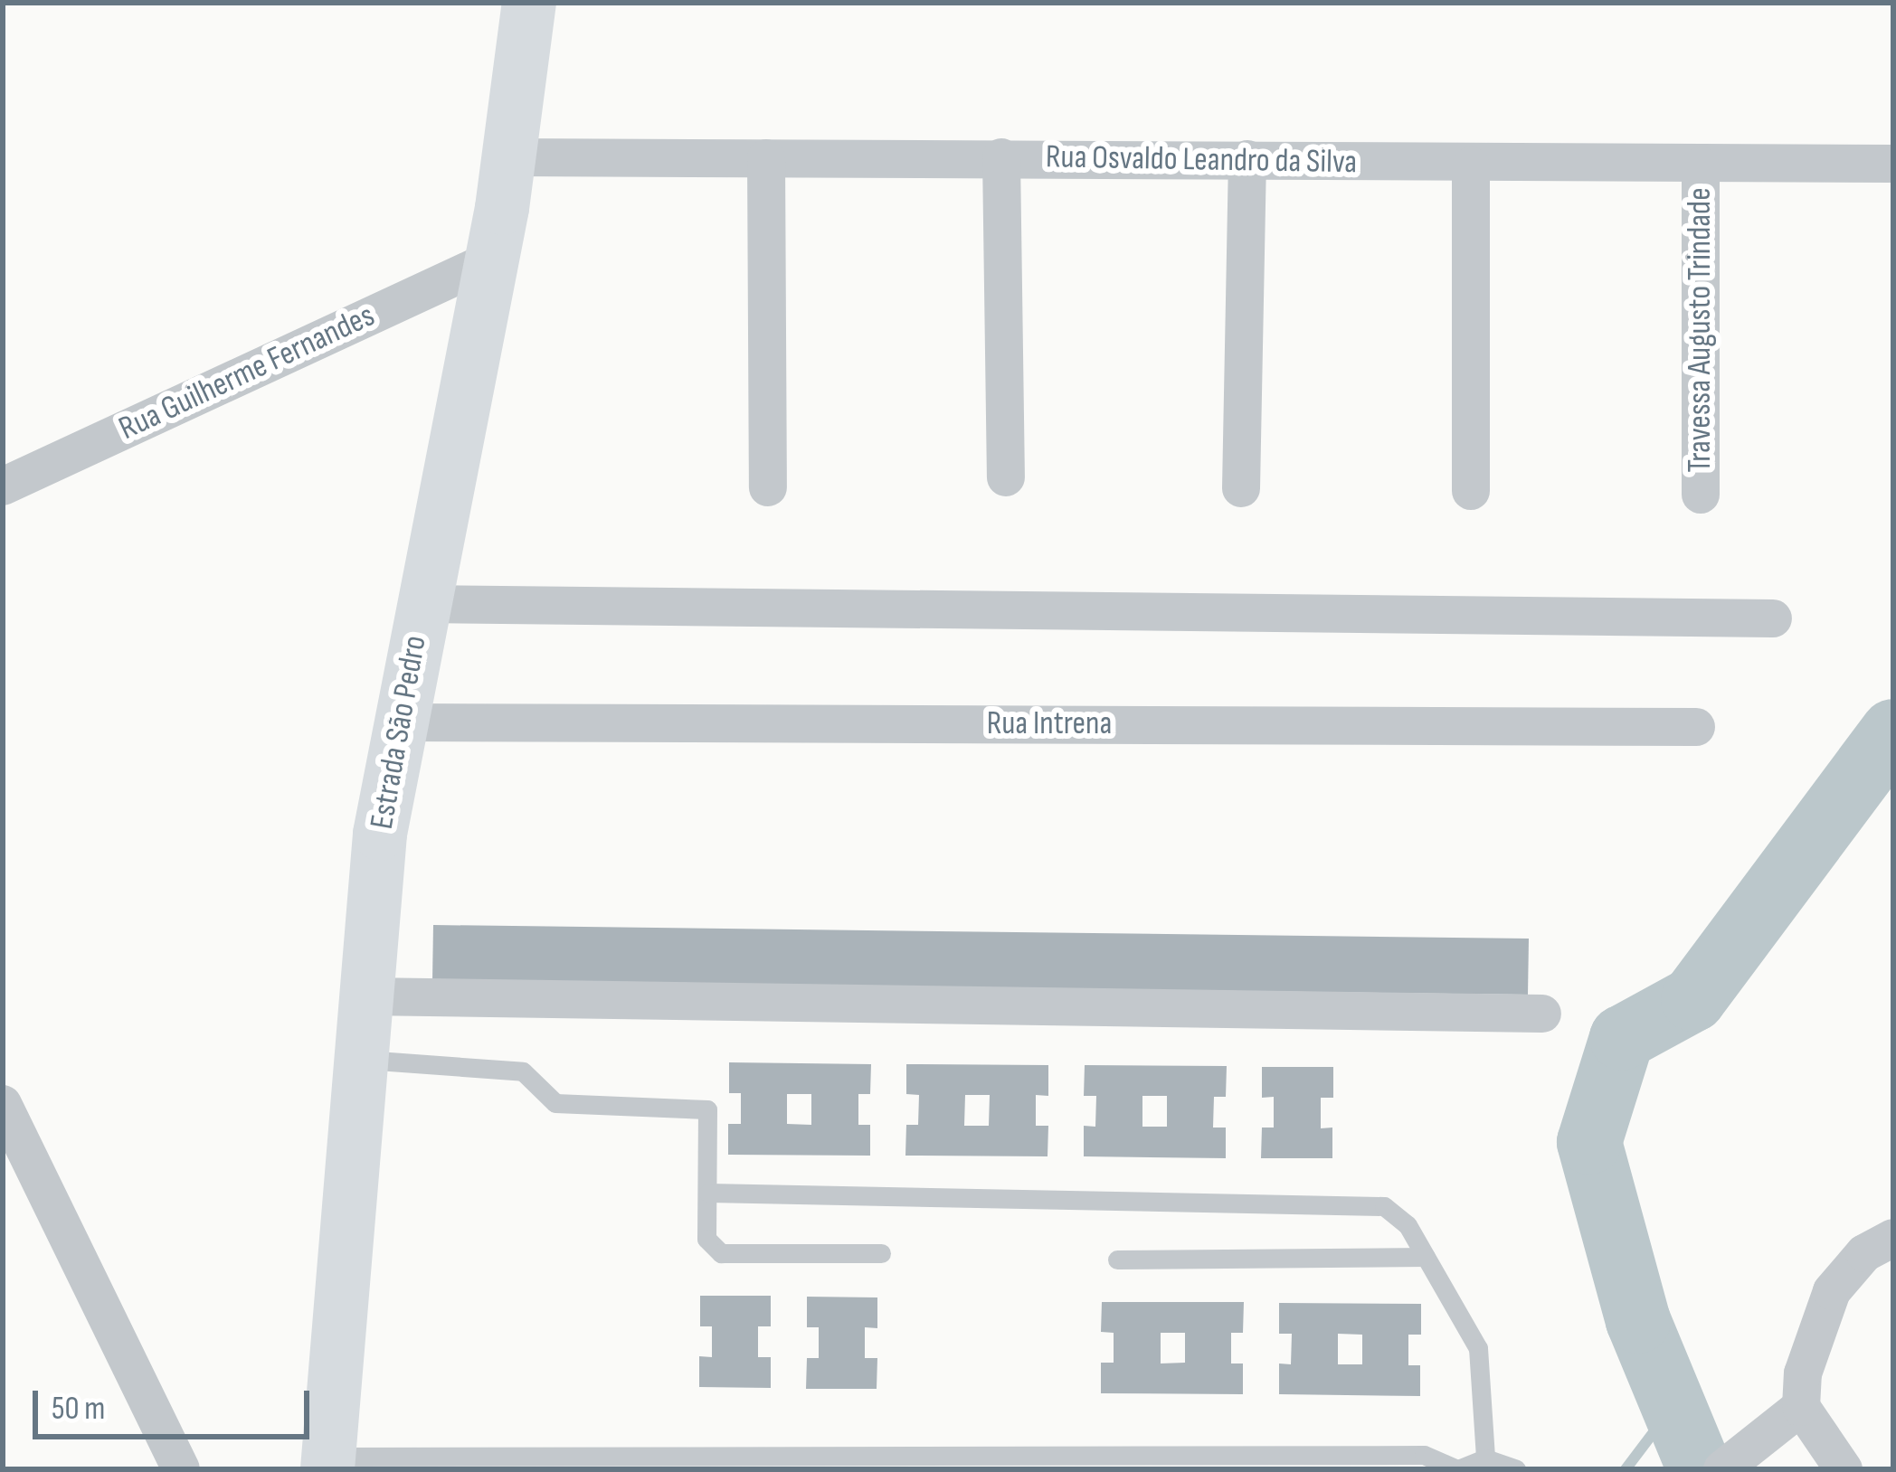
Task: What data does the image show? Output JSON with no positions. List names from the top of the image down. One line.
{"streets":{"street":["Rua Osvaldo Leandro da Silva","Travessa Augusto Trindade","Rua Guilherme Fernandes","Rua Intrena","Estrada São Pedro"]},"crossings":[["Rua Osvaldo Leandro da Silva","Travessa Augusto Trindade"],["Rua Osvaldo Leandro da Silva","Estrada São Pedro"],["Rua Guilherme Fernandes","Estrada São Pedro"],["Rua Intrena","Estrada São Pedro"]],"scale_bar":"50 m"}
